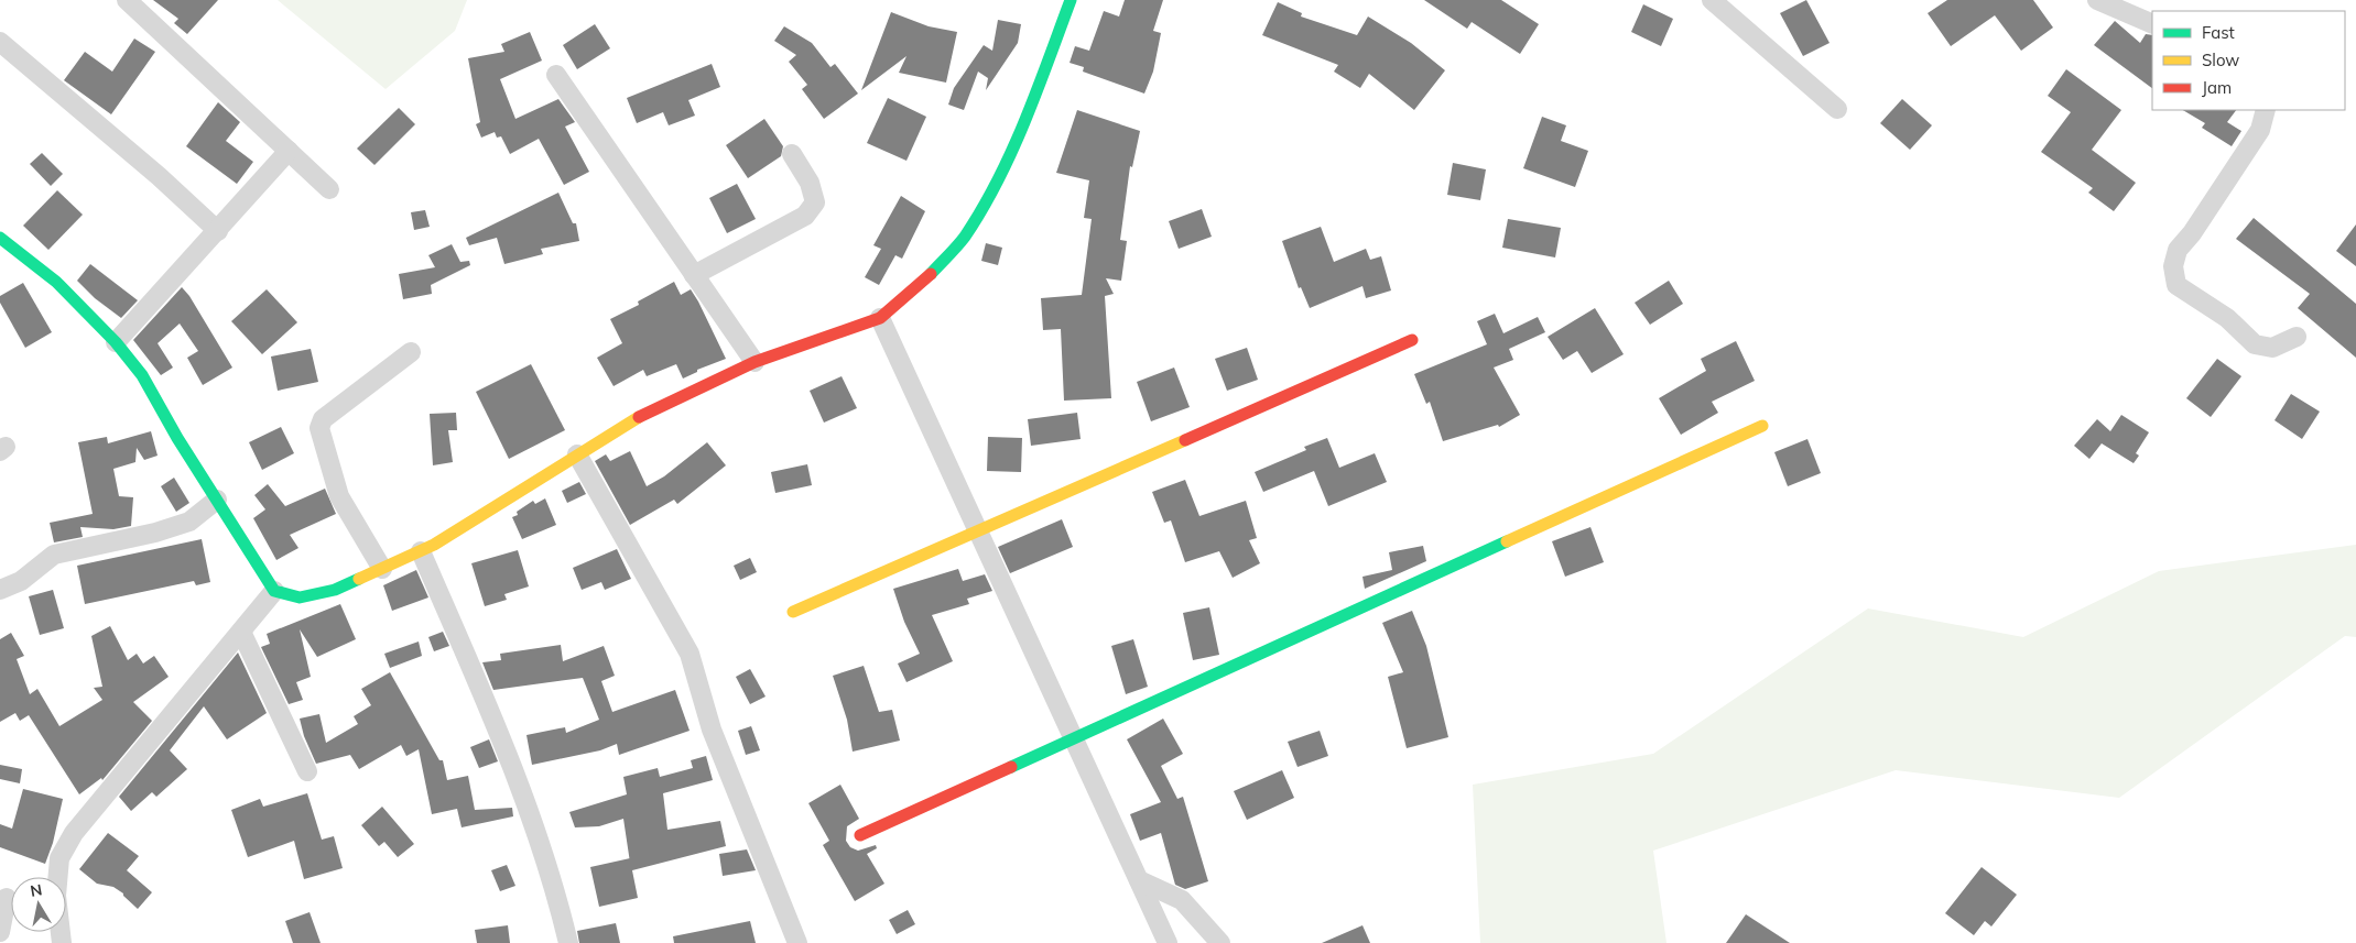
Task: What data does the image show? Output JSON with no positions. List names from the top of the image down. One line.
{"legend":["Fast","Slow","Jam"],"north":"top"}
